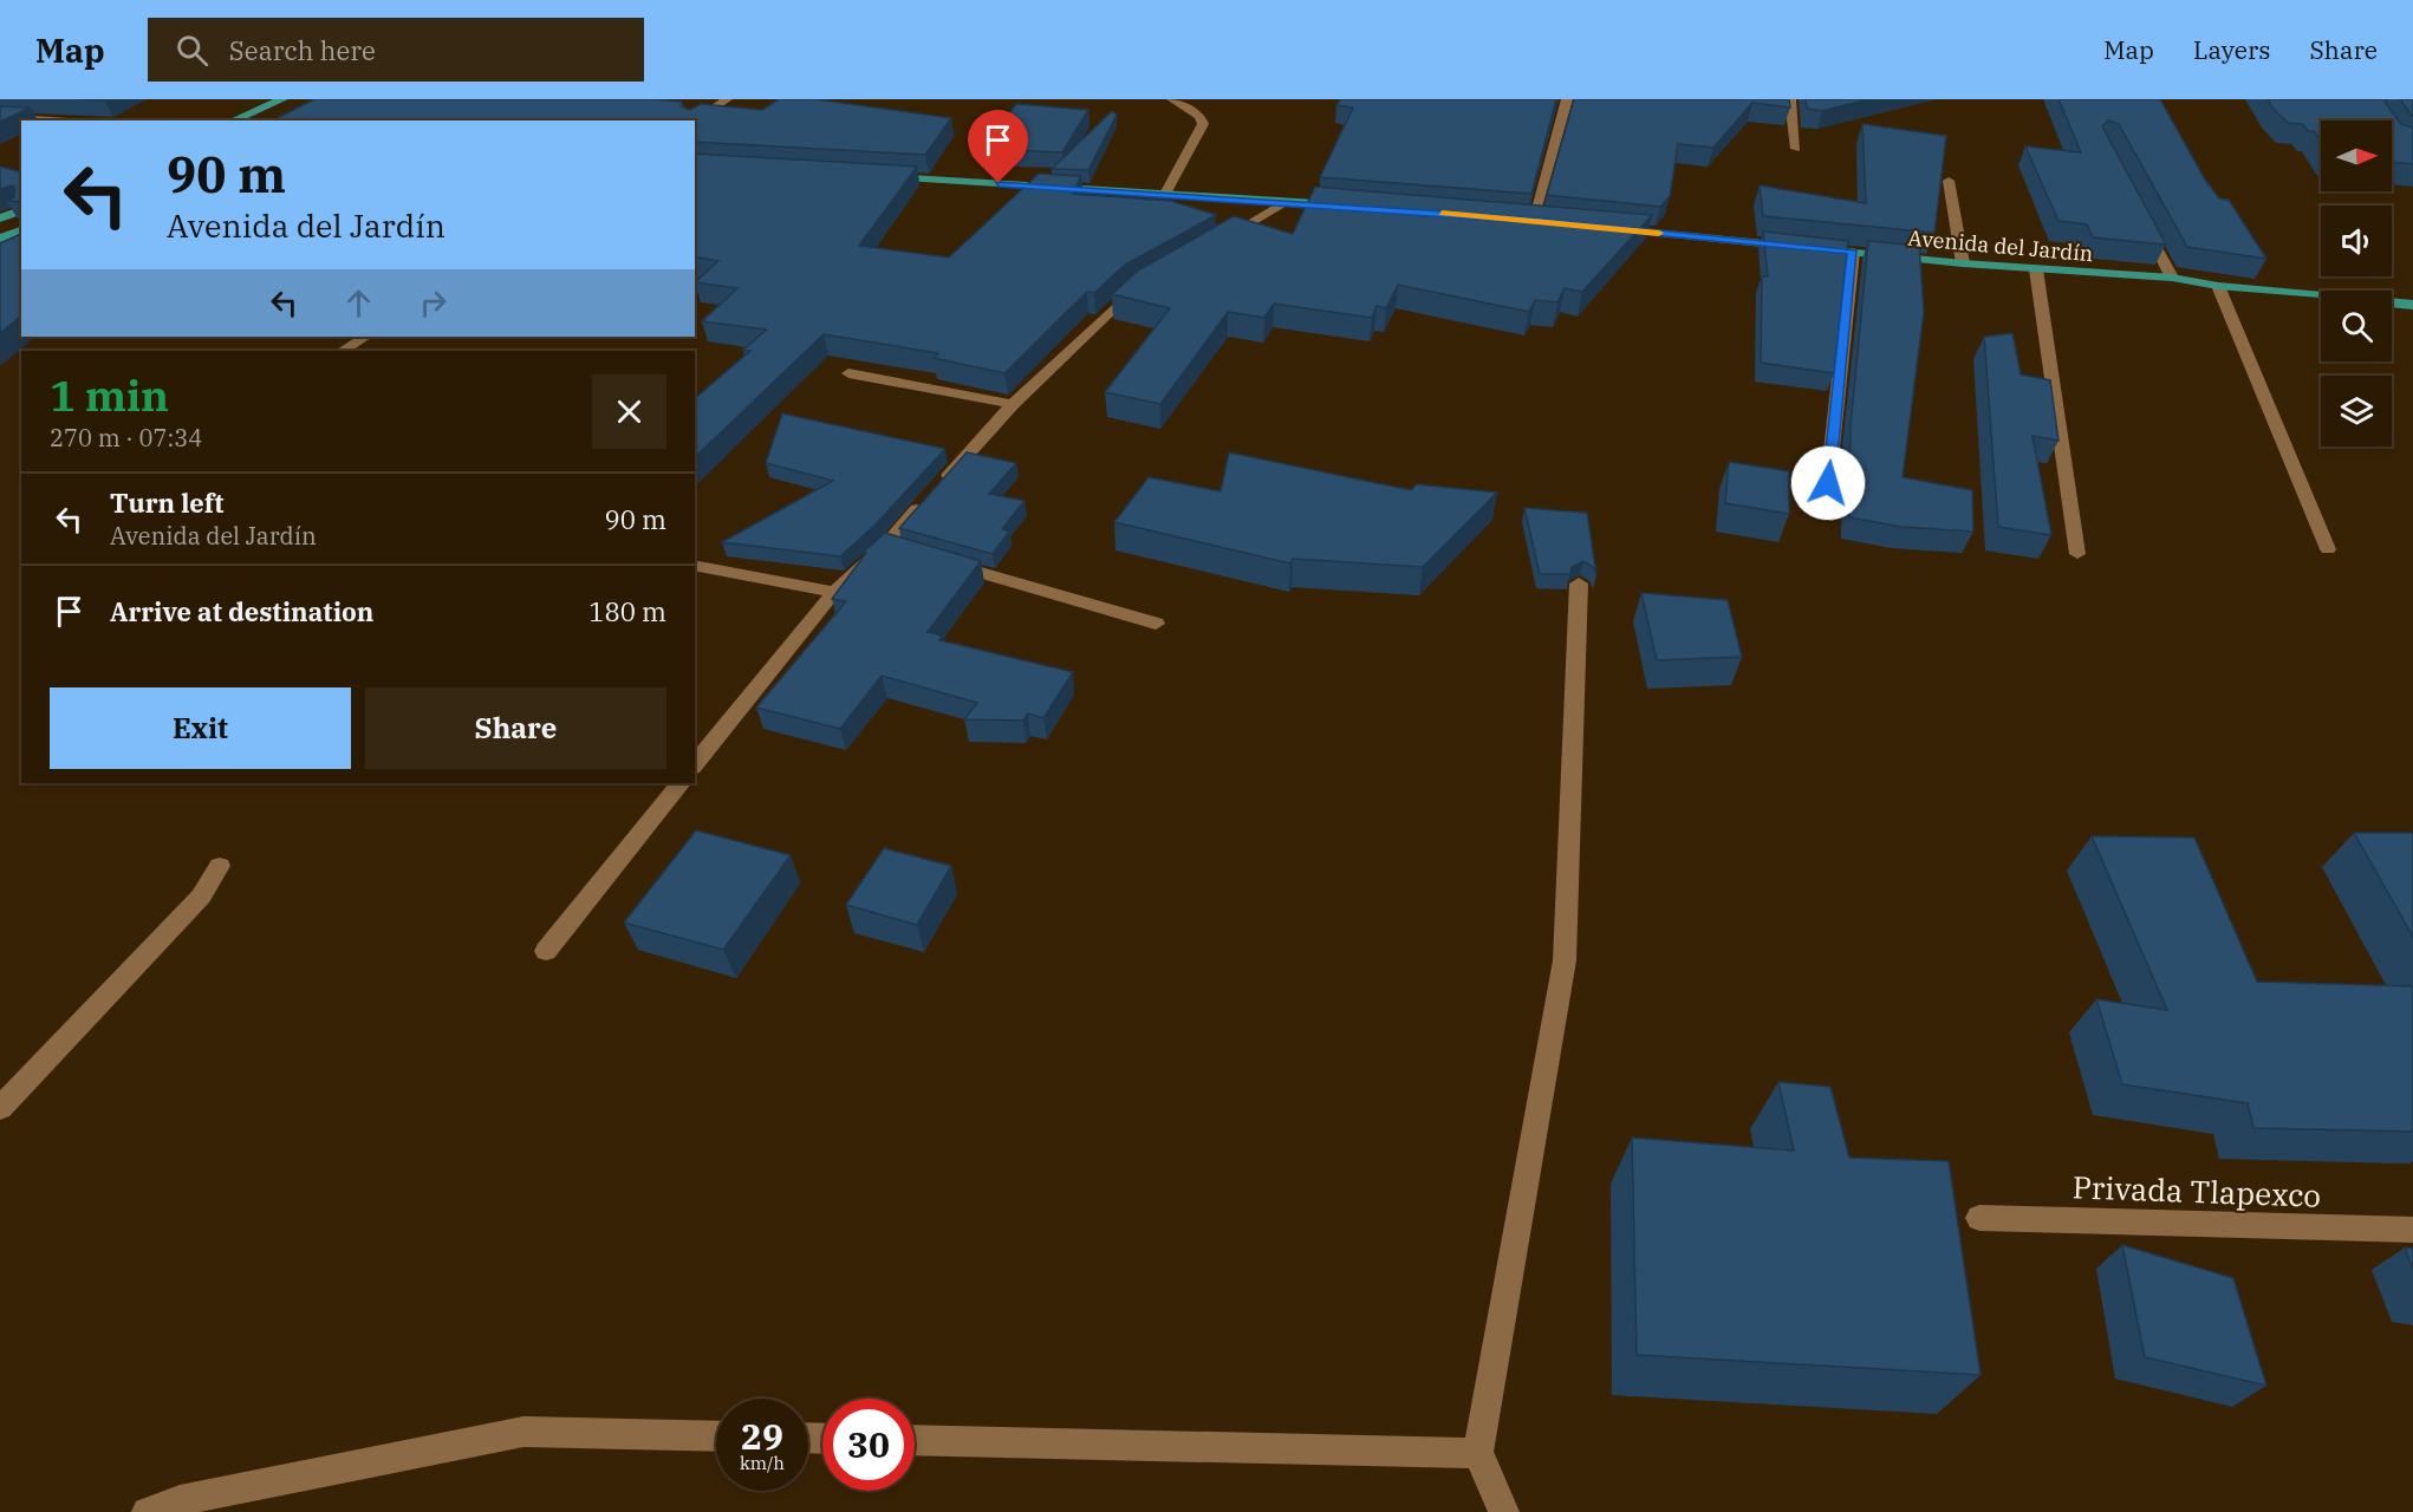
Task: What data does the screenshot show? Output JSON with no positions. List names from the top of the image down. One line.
{"streets":{"main road":["Avenida del Jardín"],"street":["Privada Tlapexco"]},"north":"right","page":{"header":"Map","search":"Search here","nav":["Map","Layers","Share"],"turn":["90 m","Avenida del Jardín"],"heading":["1 min","270 m · 07:34"],"list":[{"name":"Turn left","note":"Avenida del Jardín","value":"90 m"},{"name":"Arrive at destination","value":"180 m"}],"buttons":["Exit","Share"],"speed":"29 km/h","limit":"30"}}
